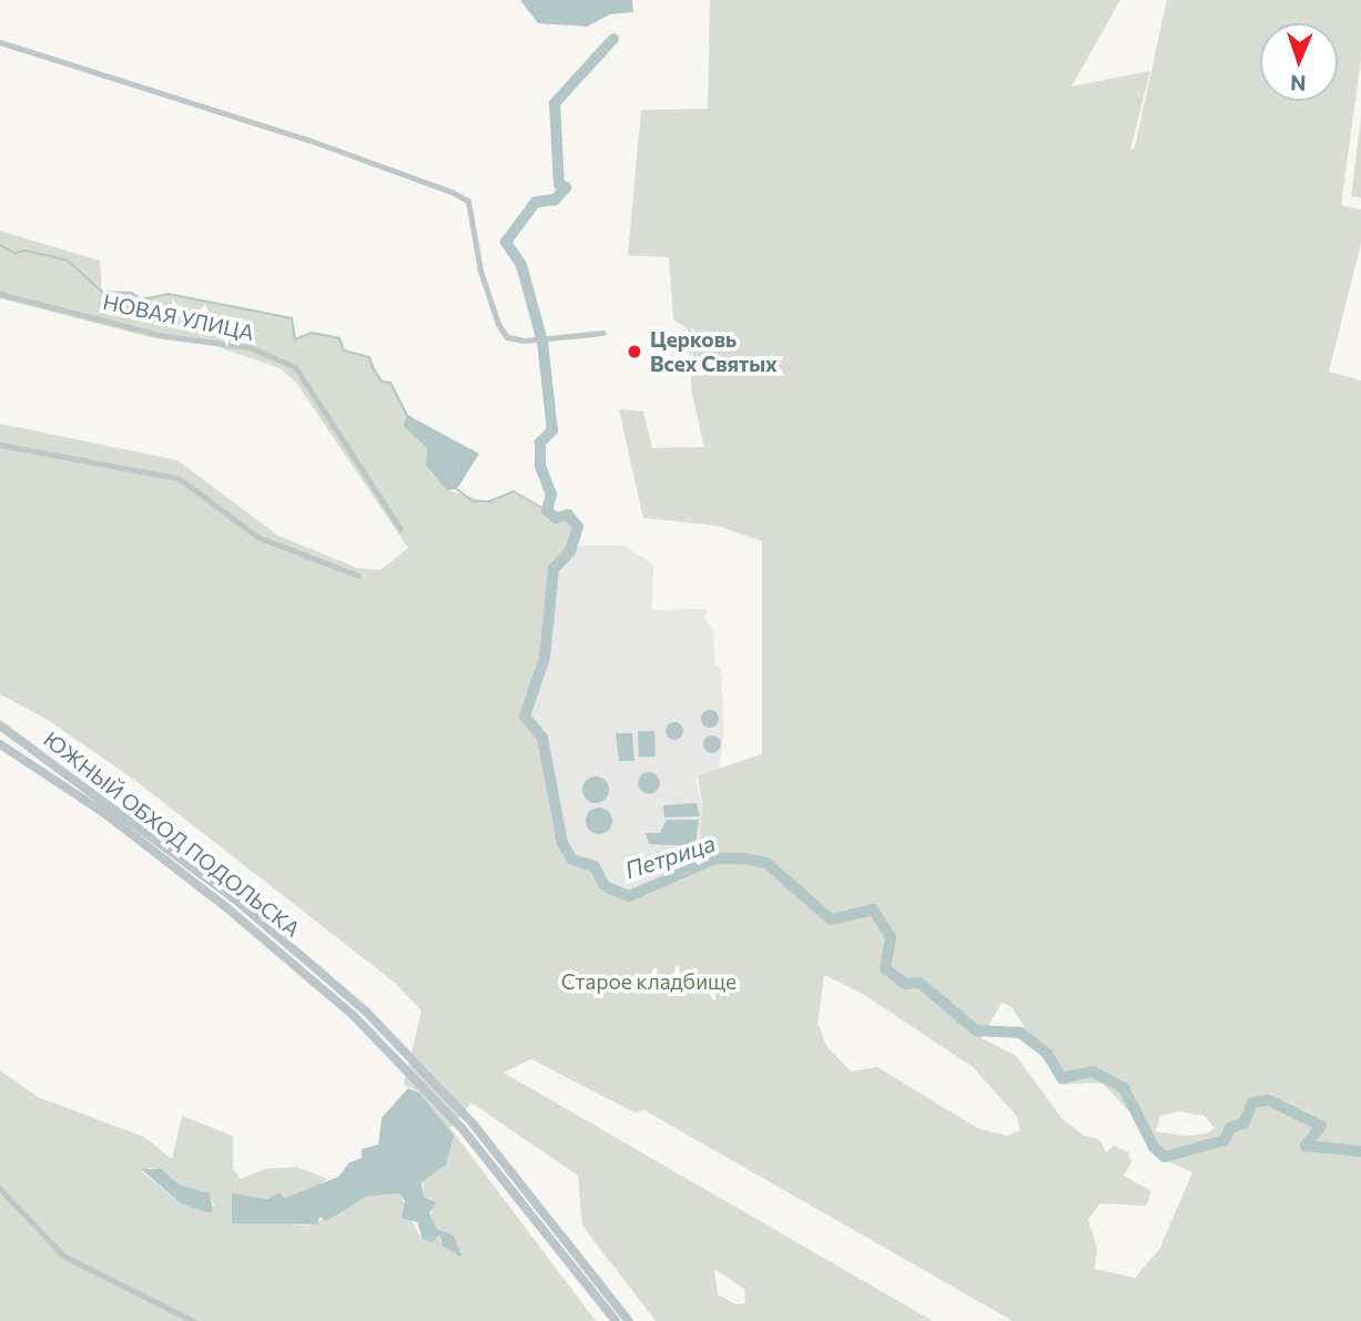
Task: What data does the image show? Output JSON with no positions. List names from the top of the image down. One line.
{"streets":{"main road":["ЮЖНЫЙ ОБХОД ПОДОЛЬСКА"],"street":["НОВАЯ УЛИЦА"]},"water":["Петрица"],"parks":["Старое кладбище"],"places":["Церковь Всех Святых"],"north":"bottom"}
